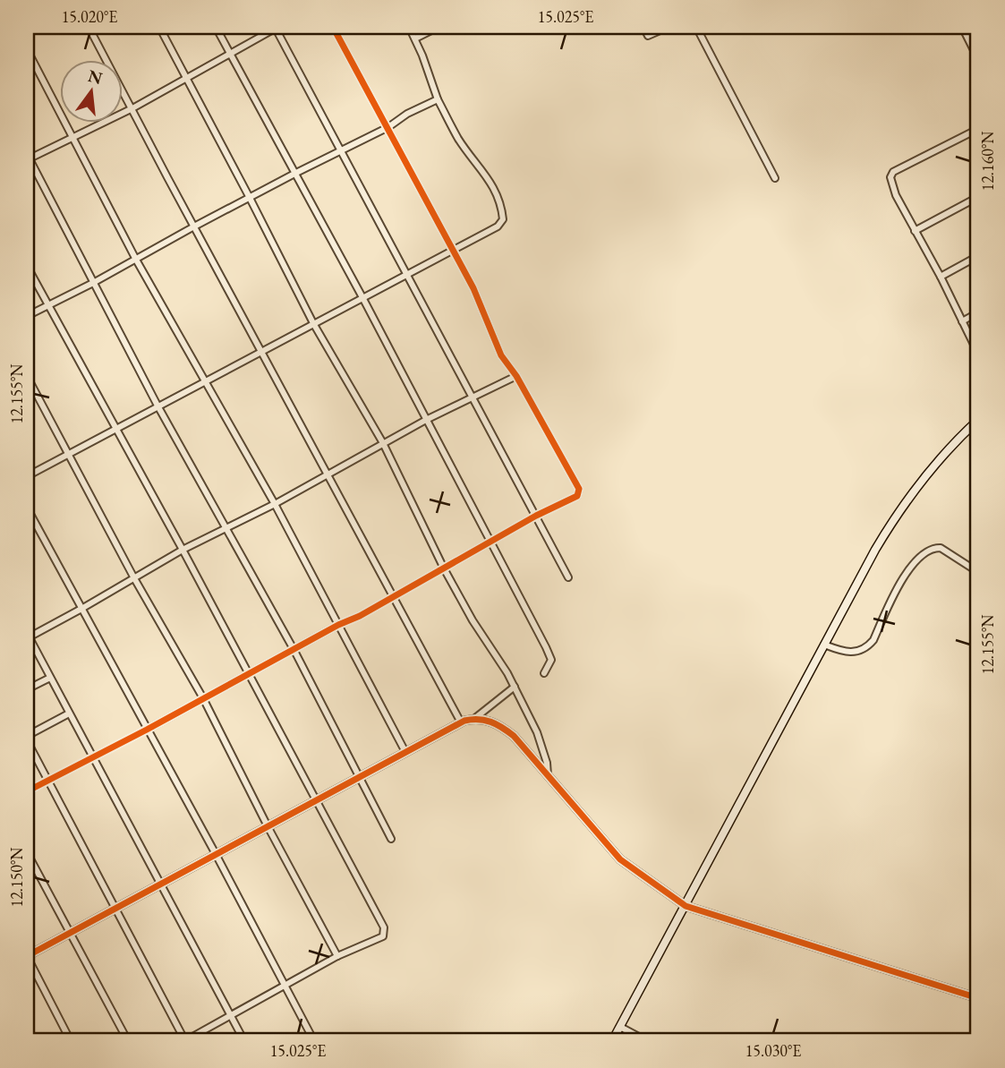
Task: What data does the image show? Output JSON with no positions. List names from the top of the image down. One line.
{"north":"top","coordinates":["15.020°E","15.025°E","12.160°N","12.155°N","12.150°N","15.030°E"]}
